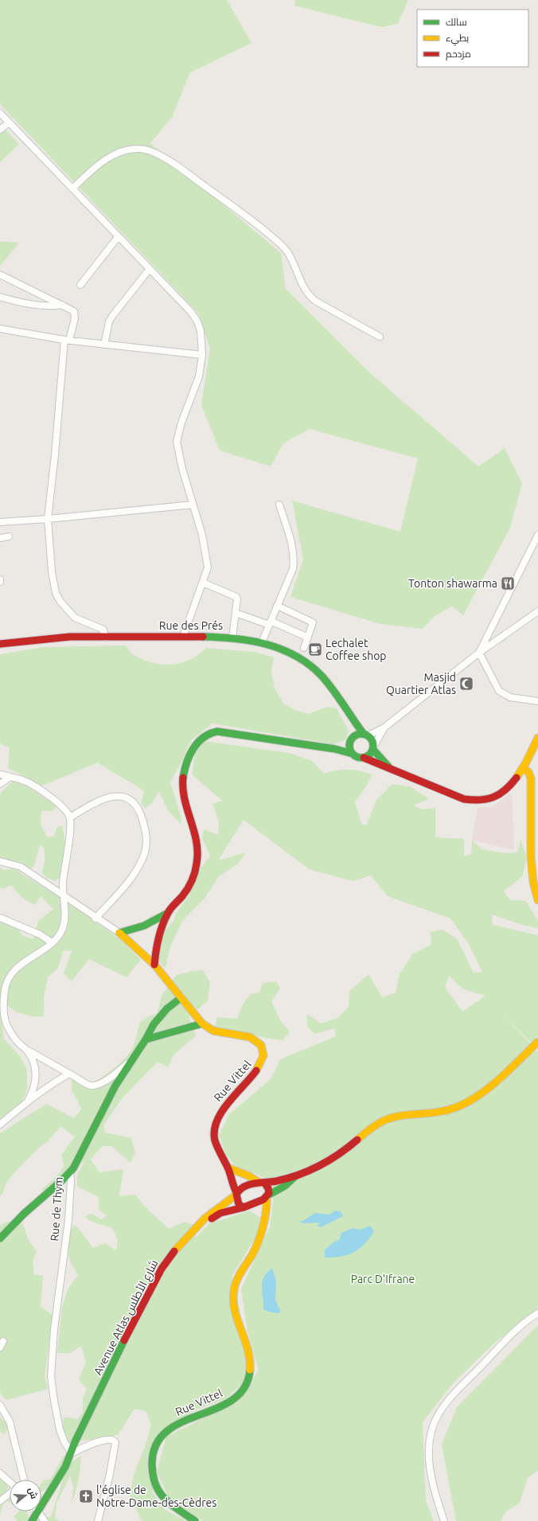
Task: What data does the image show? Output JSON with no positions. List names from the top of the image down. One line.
{"streets":{"street":["Rue des Prés","Rue Vittel","Rue de Thym","Avenue Atlas شارع الأطلس"]},"crossings":[["Rue Vittel","Rue de Thym"],["Rue Vittel","Avenue Atlas شارع الأطلس"],["Rue de Thym","Avenue Atlas شارع الأطلس"]],"parks":["Parc D'Ifrane"],"places":{"restaurant":["Tonton shawarma"],"cafe":["Lechalet Coffee shop"],"mosque":["Masjid Quartier Atlas"],"church":["l'église de Notre-Dame-des-Cèdres"]},"legend":["سالك","بطيء","مزدحم"],"north":"right"}
